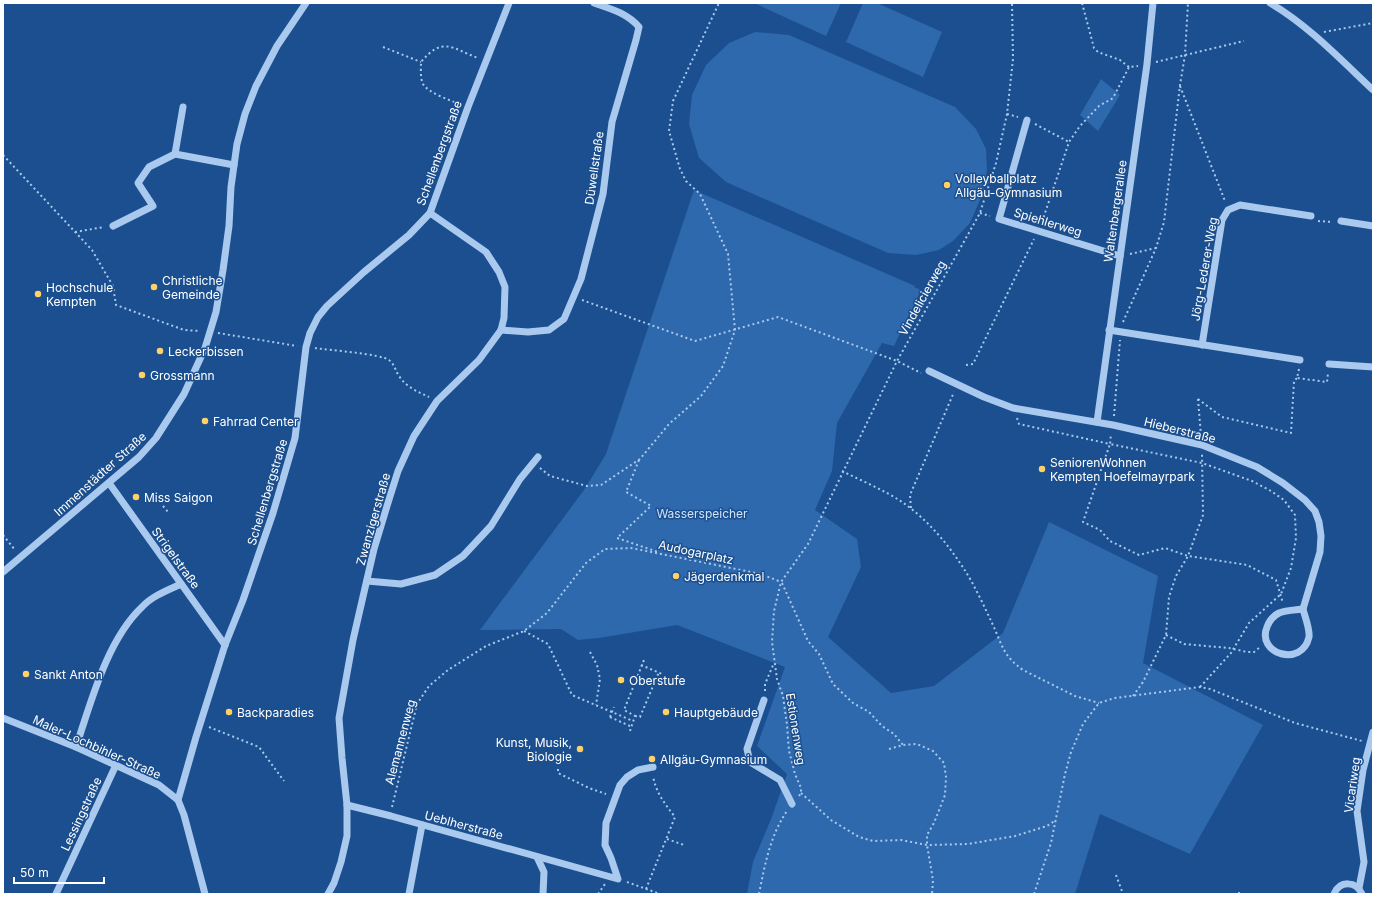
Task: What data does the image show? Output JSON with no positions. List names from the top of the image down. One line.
{"streets":{"street":["Schellenbergstraße","Düwellstraße","Waltenbergerallee","Spiehlerweg","Jörg-Lederer-Weg","Hieberstraße","Immenstädter Straße","Zwanzigerstraße","Strigelstraße","Maler-Lochbihler-Straße","Vicariweg","Lessingstraße","Ueblherstraße"],"path":["Vindelicierweg","Audogarplatz","Estionenweg","Alemannenweg"]},"crossings":[["Schellenbergstraße","Zwanzigerstraße"],["Schellenbergstraße","Strigelstraße"],["Schellenbergstraße","Maler-Lochbihler-Straße"],["Düwellstraße","Zwanzigerstraße"],["Waltenbergerallee","Spiehlerweg"],["Waltenbergerallee","Hieberstraße"],["Vindelicierweg","Audogarplatz"],["Vindelicierweg","Estionenweg"],["Immenstädter Straße","Strigelstraße"],["Zwanzigerstraße","Ueblherstraße"],["Audogarplatz","Estionenweg"],["Audogarplatz","Alemannenweg"],["Alemannenweg","Ueblherstraße"],["Maler-Lochbihler-Straße","Lessingstraße"]],"parks":["Wasserspeicher"],"places":["Volleyballplatz Allgäu-Gymnasium","Christliche Gemeinde","Hochschule Kempten","Leckerbissen","Grossmann","Fahrrad Center","SeniorenWohnen Kempten Hoefelmayrpark","Miss Saigon","Jägerdenkmal","Sankt Anton","Oberstufe","Backparadies","Hauptgebäude","Kunst, Musik, Biologie","Allgäu-Gymnasium"],"scale_bar":"50 m"}
